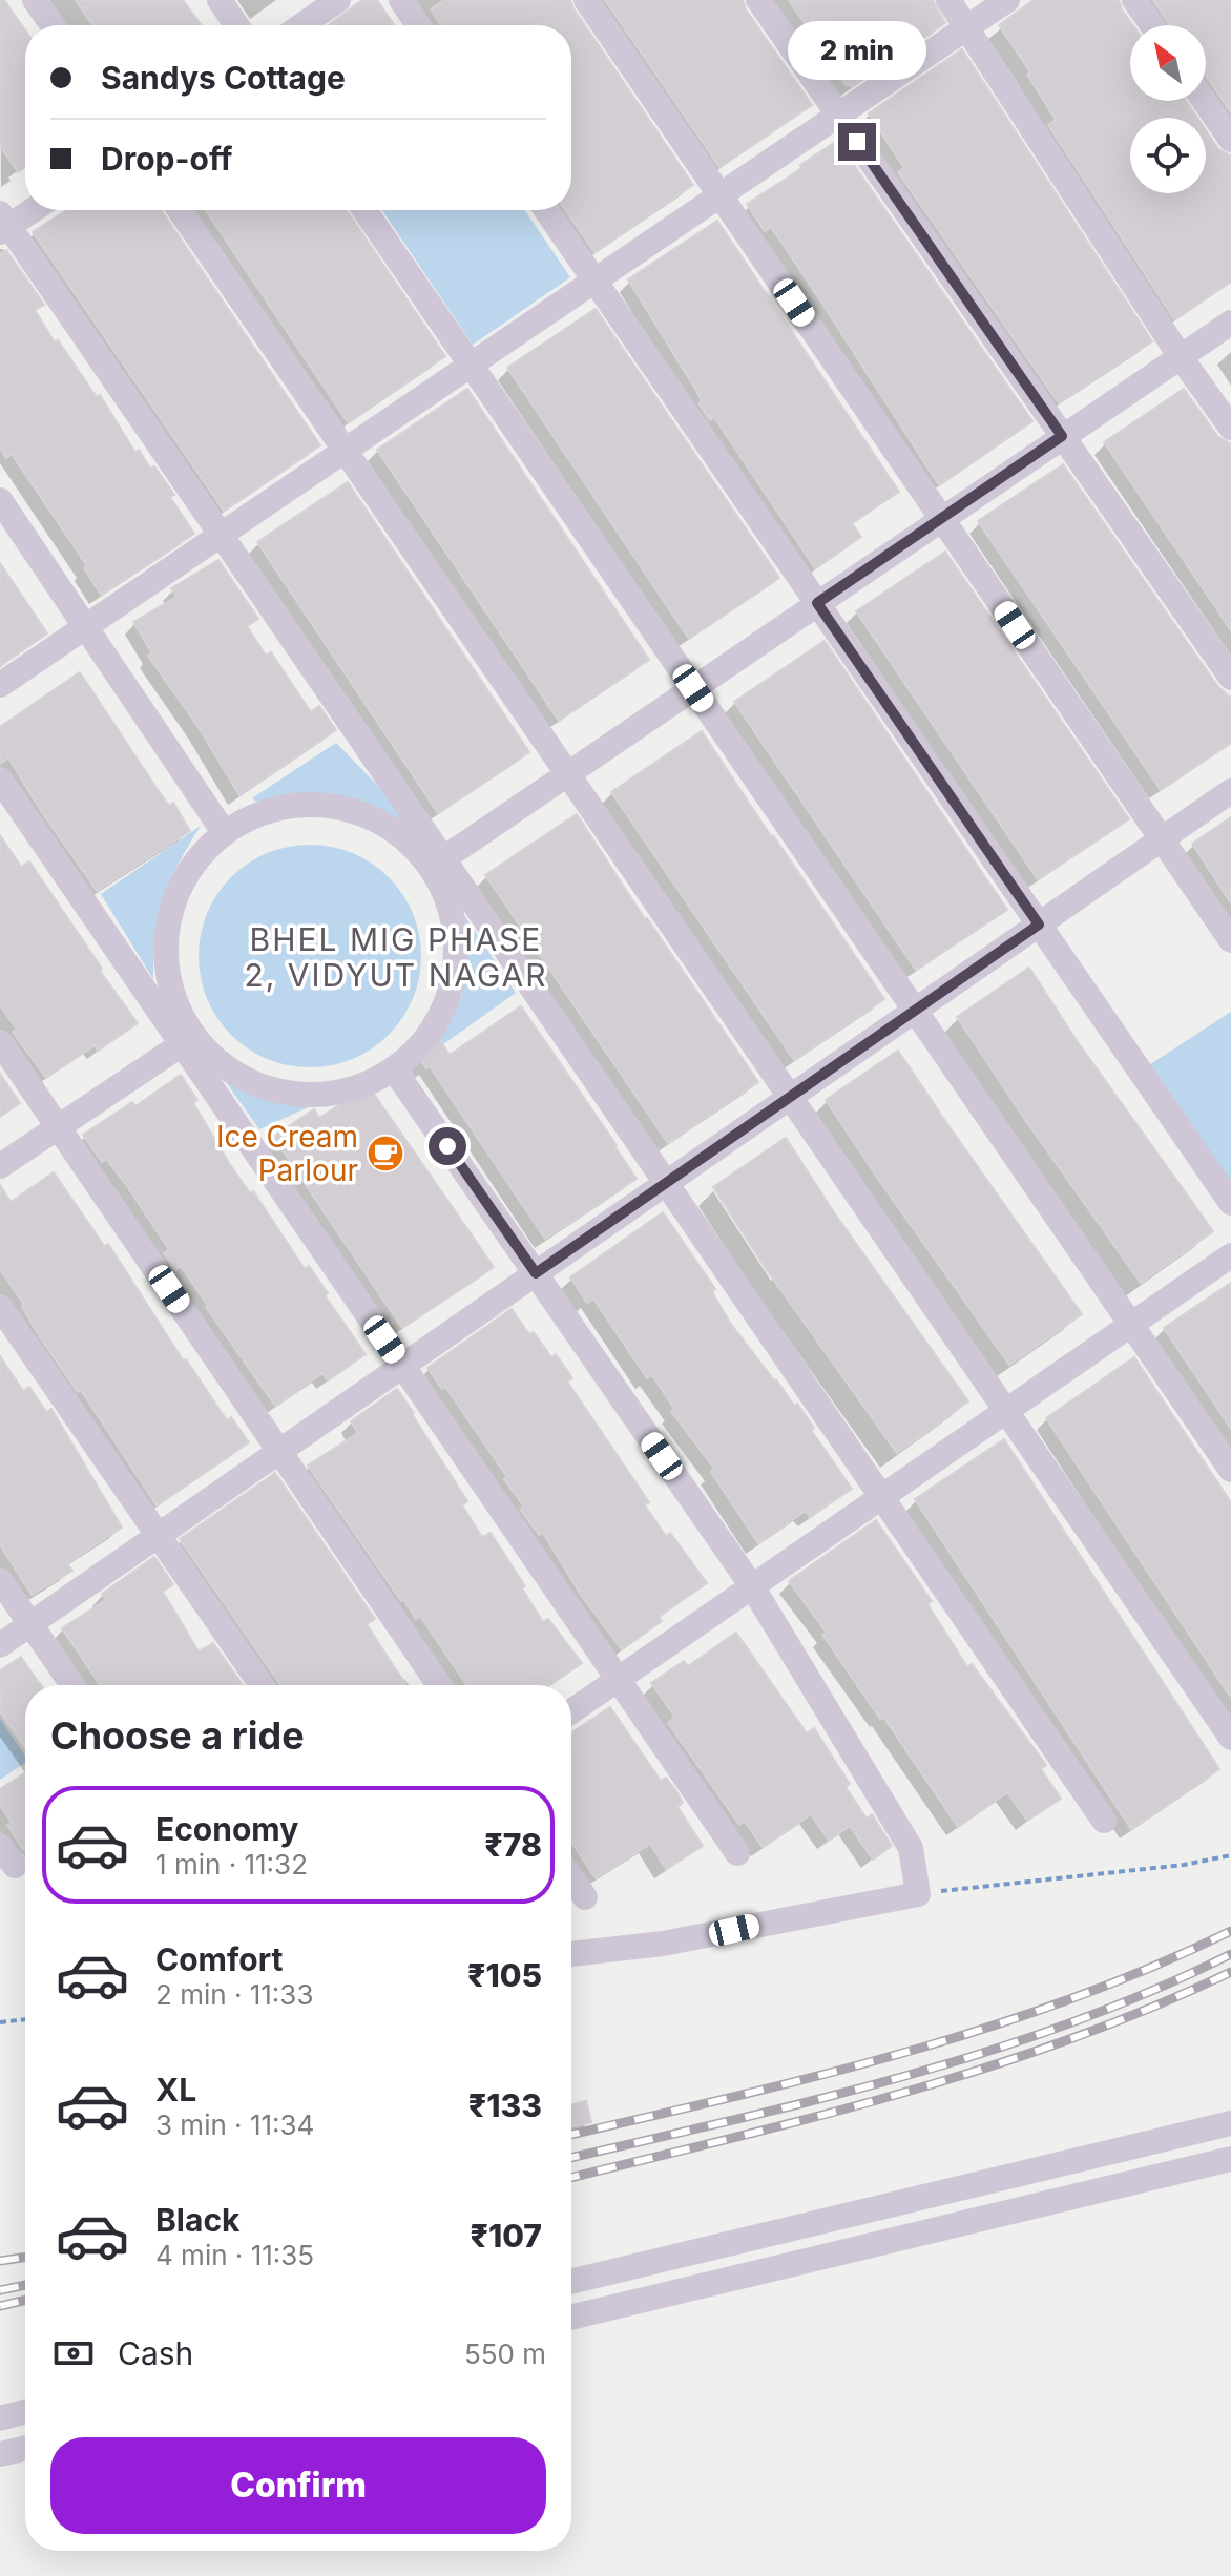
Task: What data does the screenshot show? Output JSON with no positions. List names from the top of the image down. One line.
{"districts":["BHEL MIG PHASE 2, VIDYUT NAGAR"],"places":{"cafe":["Ice Cream Parlour"]},"north":"top left","page":{"bubble":"2 min","banner":["Sandys Cottage","Drop-off"],"heading":"Choose a ride","list":[{"name":"Economy","note":"1 min · 11:32","value":"₹78"},{"name":"Comfort","note":"2 min · 11:33","value":"₹105"},{"name":"XL","note":"3 min · 11:34","value":"₹133"},{"name":"Black","note":"4 min · 11:35","value":"₹107"}],"pay":["Cash","550 m"],"buttons":"Confirm"}}
